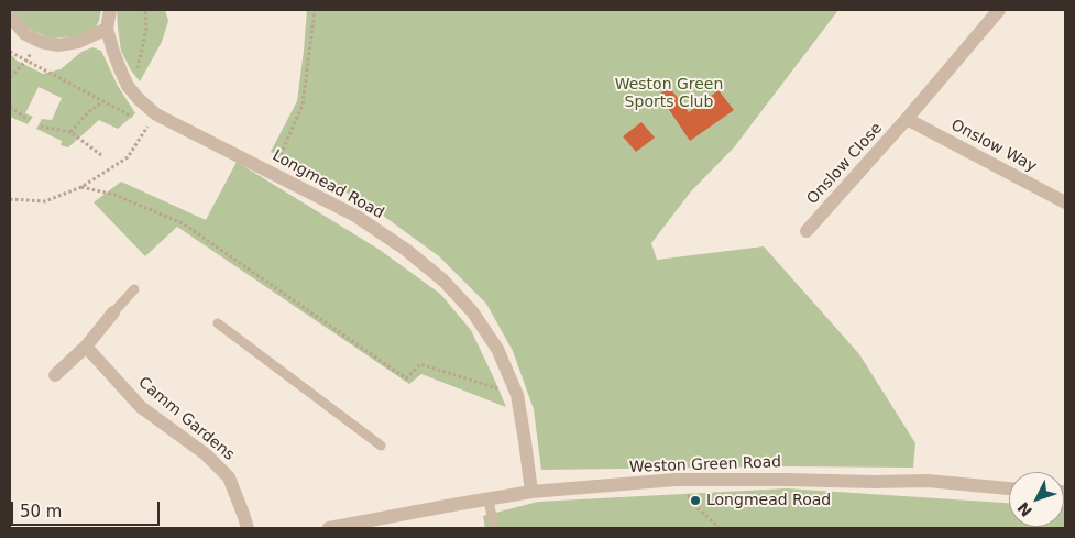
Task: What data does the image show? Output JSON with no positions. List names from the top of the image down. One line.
{"streets":{"street":["Onslow Way","Onslow Close","Longmead Road","Camm Gardens","Weston Green Road"]},"crossings":[["Onslow Way","Onslow Close"],["Longmead Road","Weston Green Road"]],"parks":["Weston Green Sports Club"],"places":["Longmead Road"],"scale_bar":"50 m","north":"bottom left"}
